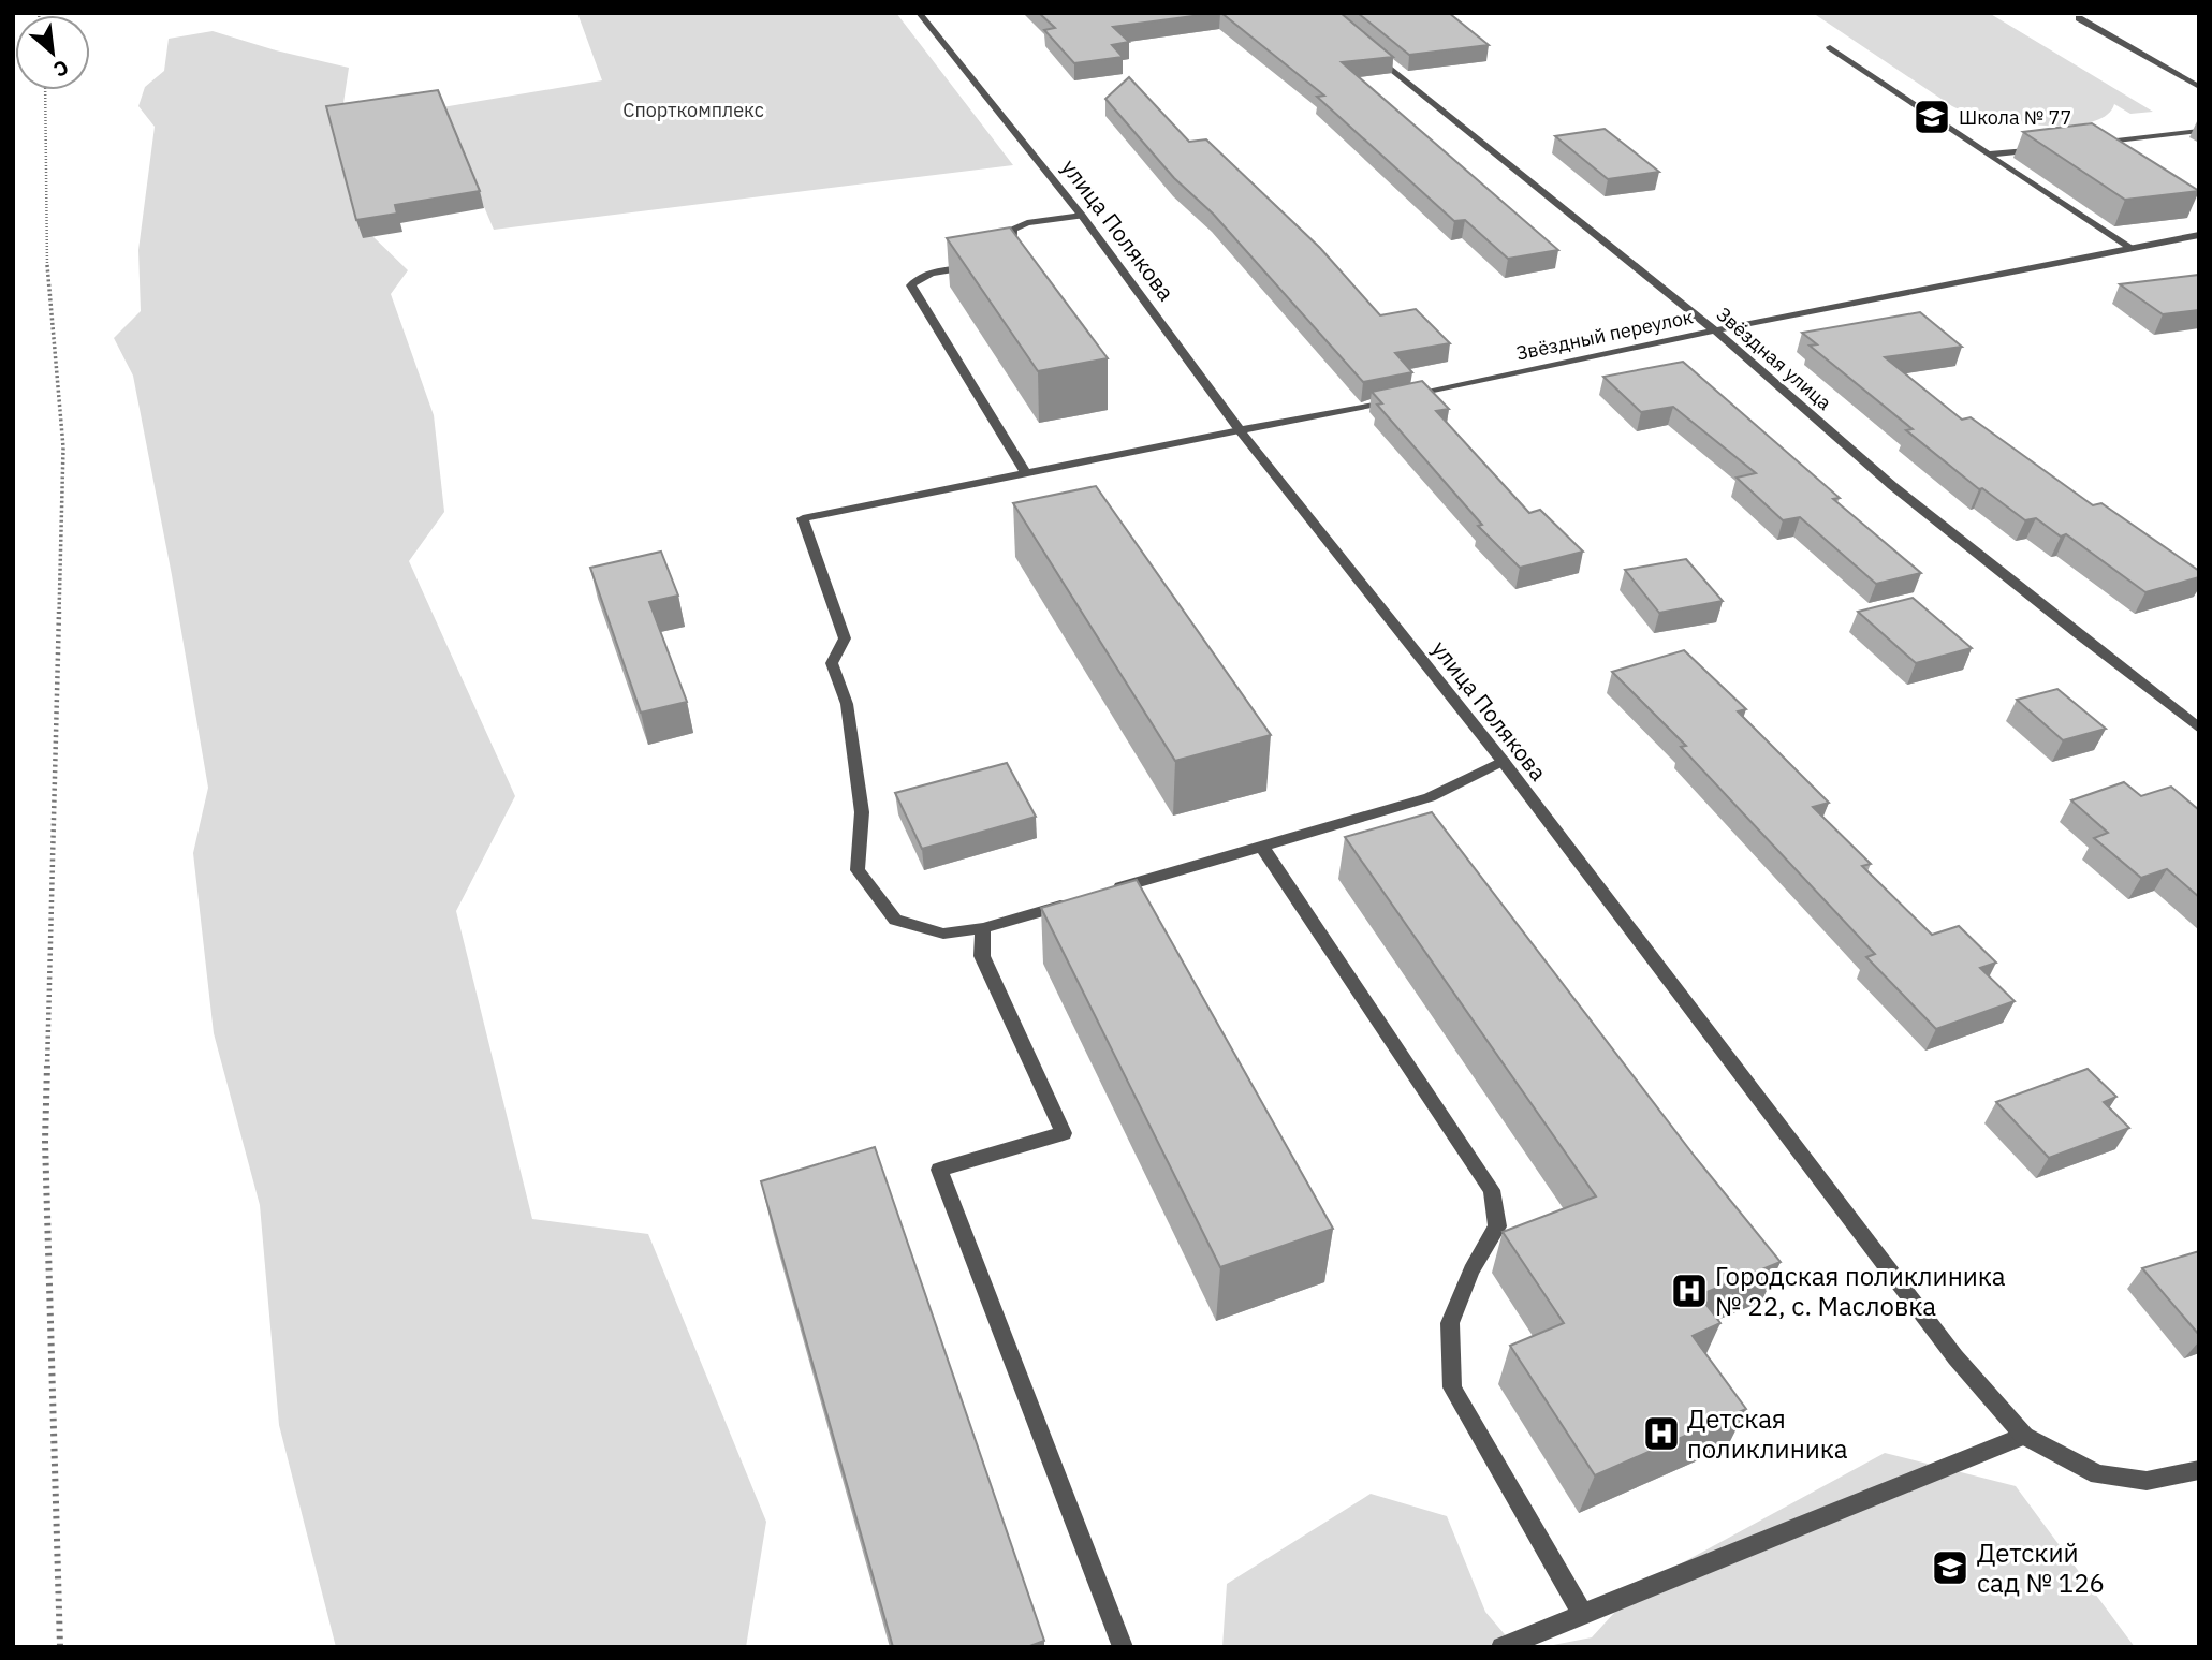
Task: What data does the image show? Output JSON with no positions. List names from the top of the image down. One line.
{"streets":{"street":["улица Полякова","Звёздный переулок","Звёздная улица"]},"crossings":[["улица Полякова","Звёздный переулок"],["Звёздный переулок","Звёздная улица"]],"parks":["Спорткомплекс"],"places":{"school or university":["Школа № 77","Детский сад № 126"],"hospital":["Городская поликлиника № 22, с. Масловка","Детская поликлиника"]},"north":"bottom right"}
